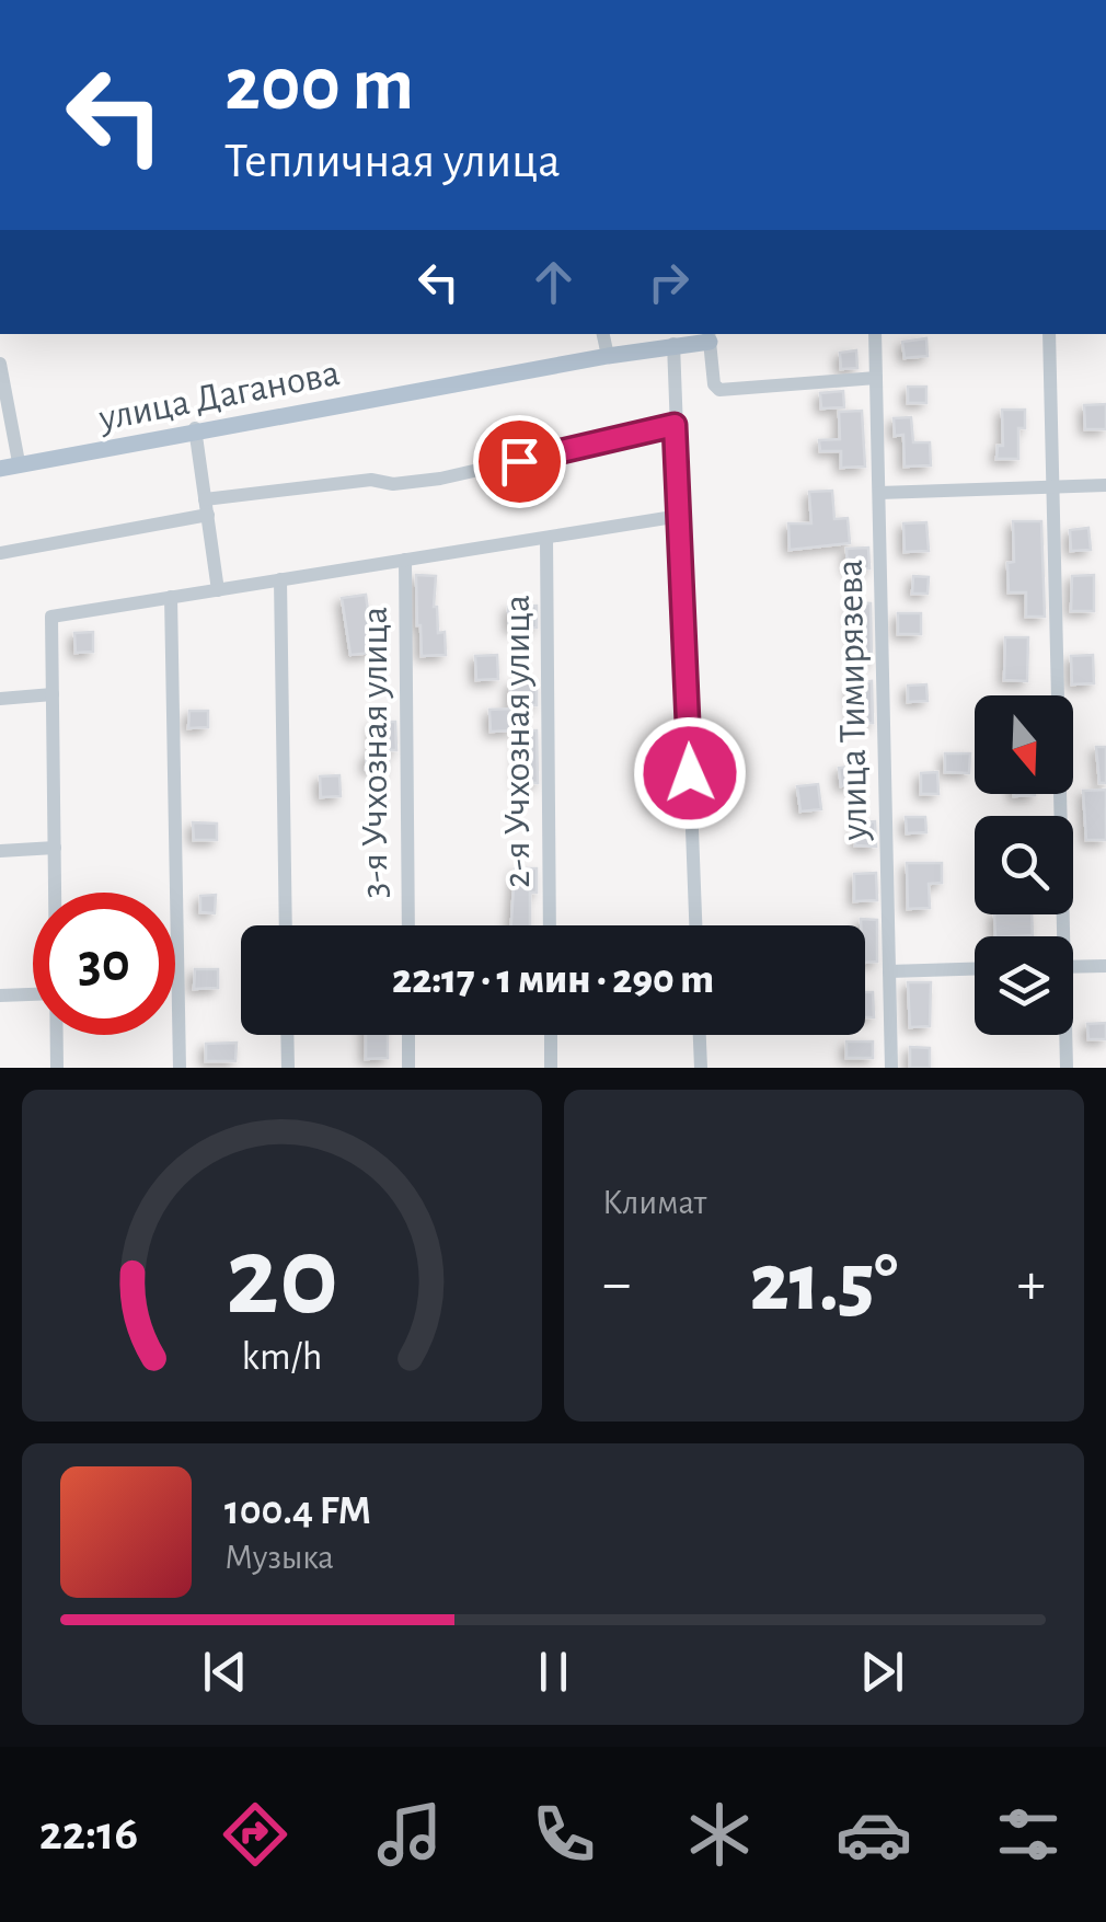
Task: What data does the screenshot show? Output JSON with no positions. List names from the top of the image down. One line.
{"streets":{"main road":["улица Даганова"],"street":["улица Тимирязева","2-я Учхозная улица","3-я Учхозная улица"]},"north":"bottom","page":{"turn":["200 m","Тепличная улица"],"limit":"30","trip":"22:17 · 1 мин · 290 m","tile":"Климат","heat":["−","21.5°","+"],"song":["100.4 FM","Музыка"],"tabs":"22:16","gauge":["20","km/h"]}}
